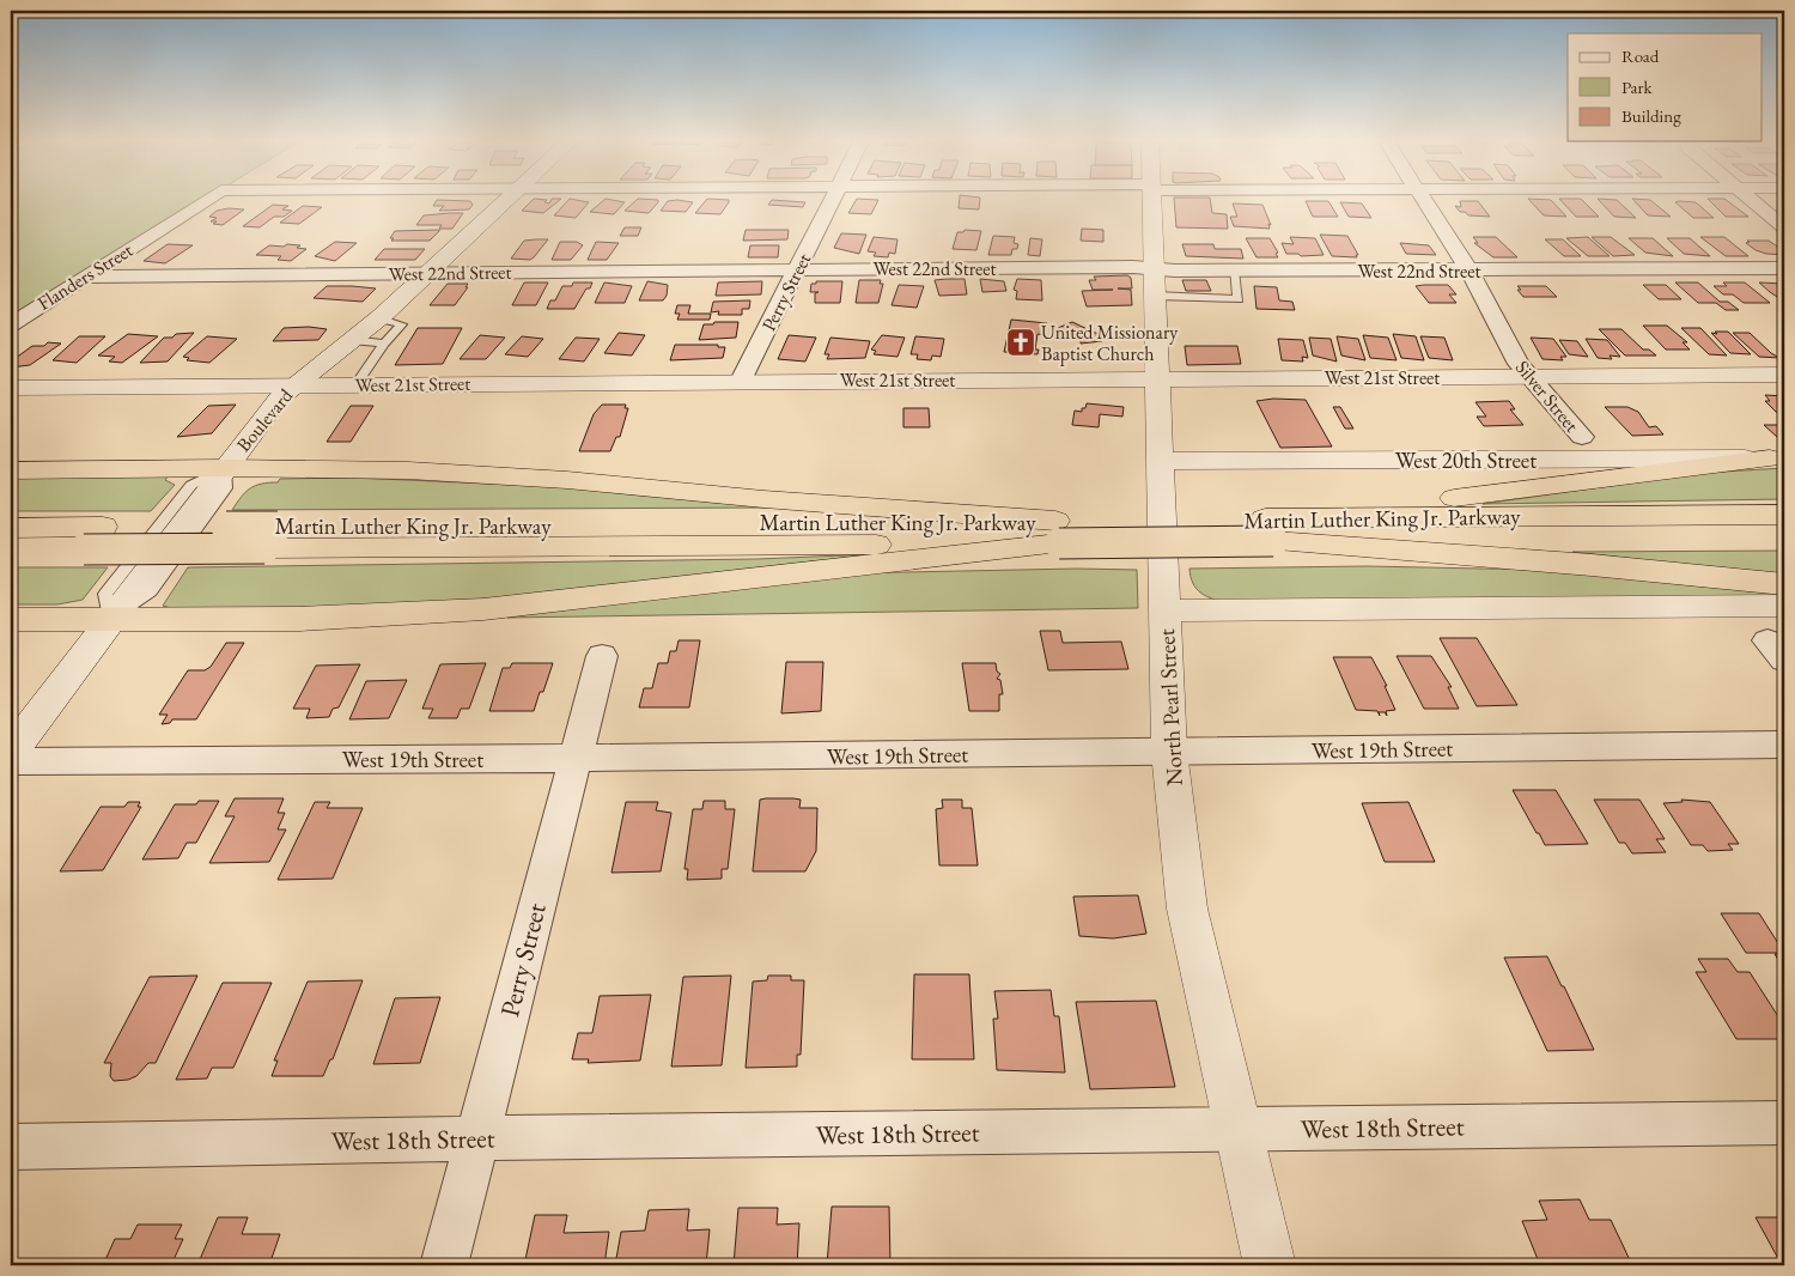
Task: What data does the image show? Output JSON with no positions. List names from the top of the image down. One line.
{"streets":{"highway":["Martin Luther King Jr. Parkway"],"street":["West 22nd Street","Flanders Street","Perry Street","West 21st Street","Silver Street","Boulevard","West 20th Street","North Pearl Street","West 19th Street","West 18th Street"]},"crossings":[["West 22nd Street","Flanders Street"],["West 22nd Street","Perry Street"],["West 22nd Street","Silver Street"],["West 22nd Street","Boulevard"],["West 22nd Street","North Pearl Street"],["Perry Street","West 21st Street"],["Perry Street","West 19th Street"],["Perry Street","West 18th Street"],["West 21st Street","Silver Street"],["West 21st Street","Boulevard"],["West 21st Street","North Pearl Street"],["West 20th Street","North Pearl Street"],["North Pearl Street","West 19th Street"],["North Pearl Street","West 18th Street"]],"places":{"church":["United Missionary Baptist Church"]},"legend":["Road","Park","Building"]}
